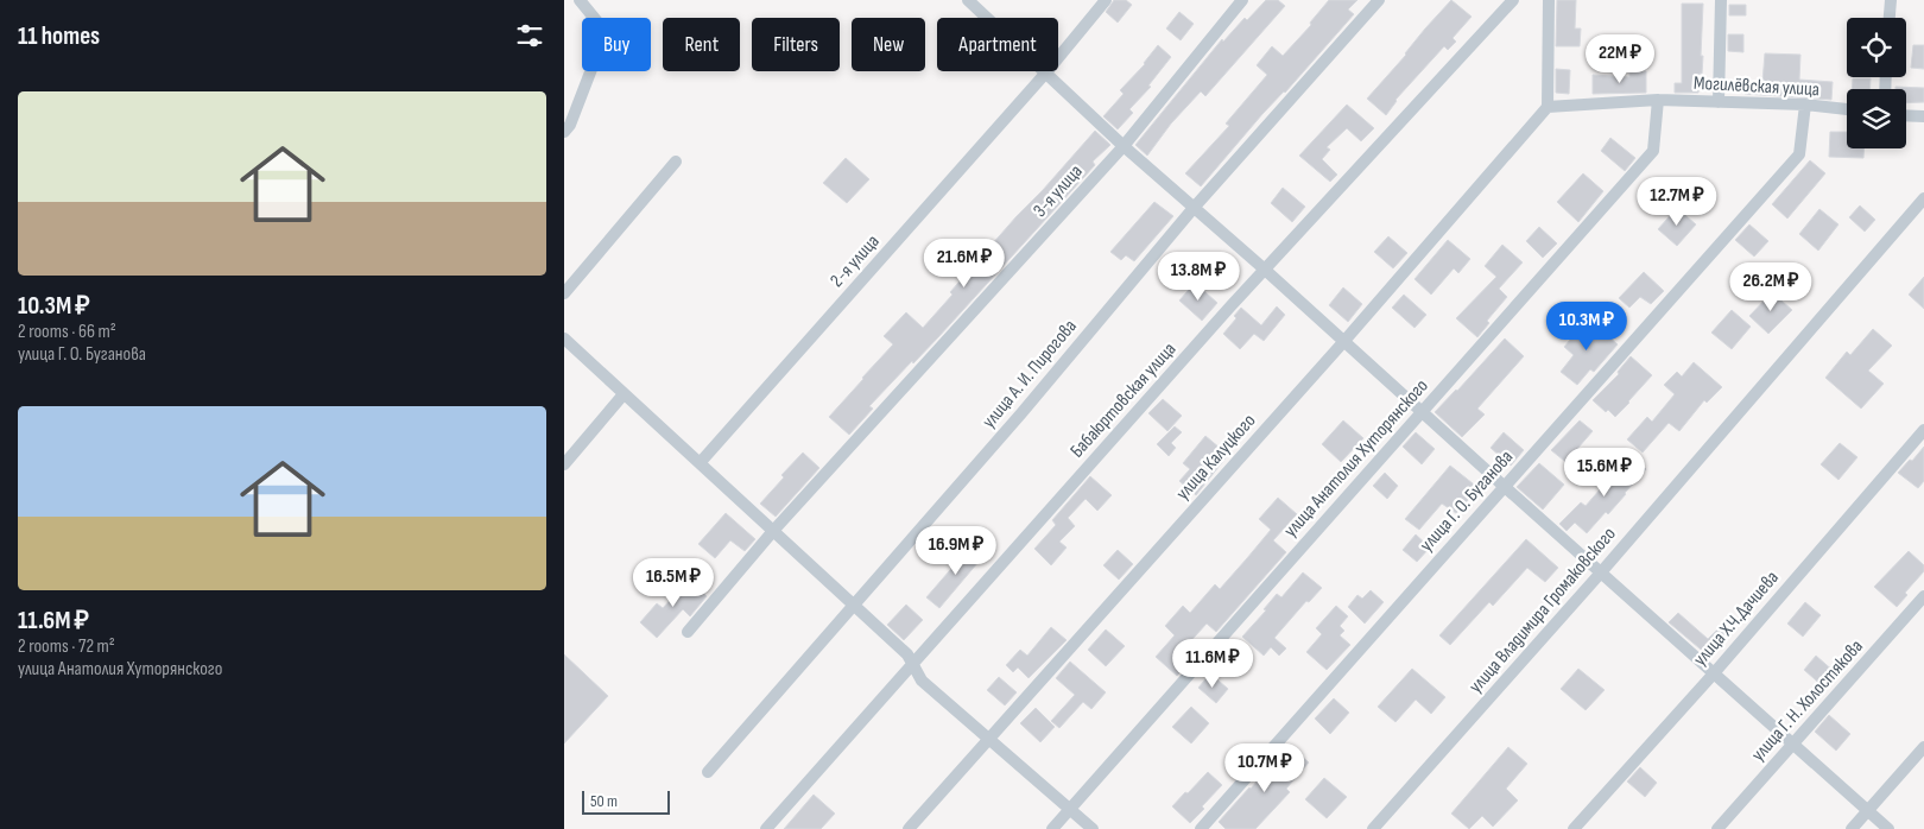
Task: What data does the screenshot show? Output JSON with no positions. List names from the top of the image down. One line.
{"streets":{"street":["Могилёвская улица","3-я улица","2-я улица","улица А. И. Пирогова","Бабаюртовская улица","улица Калуцкого","улица Анатолия Хуторянского","улица Г. О. Буганова","улица Владимира Громаковского","улица Х.Ч.Дачиева","улица Г. Н. Холостякова"]},"crossings":[["Могилёвская улица","улица Калуцкого"],["Могилёвская улица","улица Анатолия Хуторянского"],["Могилёвская улица","улица Г. О. Буганова"]],"scale_bar":"50 m","page":{"heading":"11 homes","chip":["Buy","Rent","Filters","New","Apartment"],"price":["22M ₽","12.7M ₽","21.6M ₽","13.8M ₽","26.2M ₽","10.3M ₽","15.6M ₽","16.9M ₽","16.5M ₽","11.6M ₽","10.7M ₽"],"list":[{"name":"10.3M ₽","note":"2 rooms · 66 m² · улица Г. О. Буганова"},{"name":"11.6M ₽","note":"2 rooms · 72 m² · улица Анатолия Хуторянского"}],"scale":"50 m"}}
